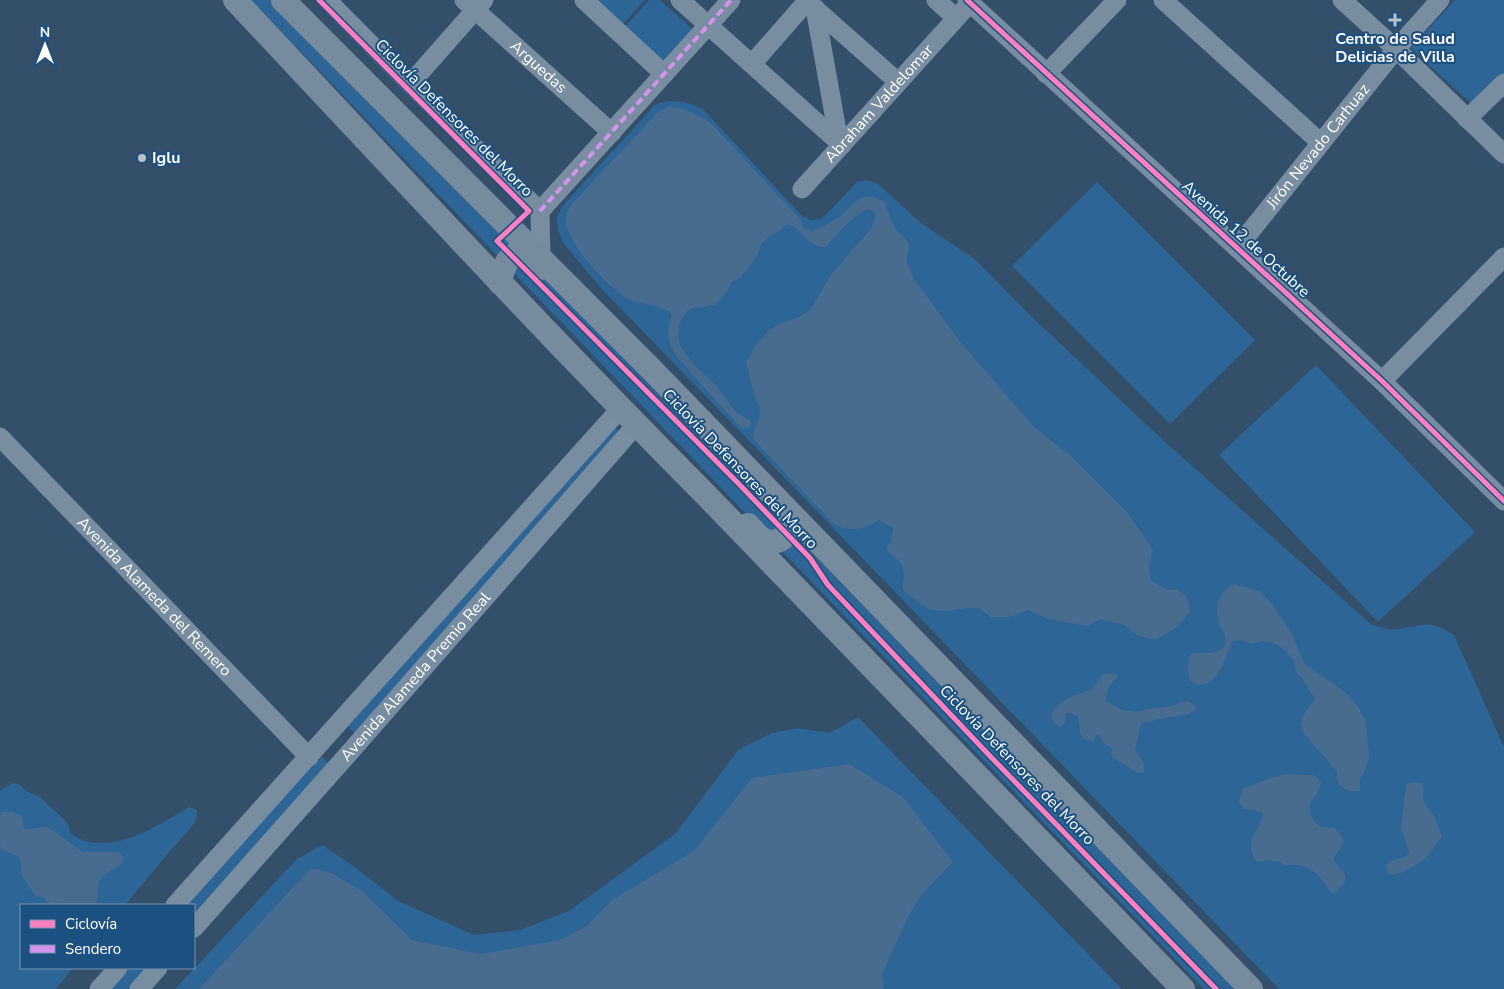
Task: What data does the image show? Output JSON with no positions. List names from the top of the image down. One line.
{"streets":{"street":["Arguedas","Abraham Valdelomar","Jirón Nevado Carhuaz","Avenida 12 de Octubre","Avenida Alameda del Remero","Avenida Alameda Premio Real"],"cycle path":["Ciclovía Defensores del Morro"]},"crossings":[["Abraham Valdelomar","Avenida 12 de Octubre"],["Jirón Nevado Carhuaz","Avenida 12 de Octubre"],["Avenida Alameda del Remero","Avenida Alameda Premio Real"]],"places":{"health":["Centro de Salud Delicias de Villa"],"other":["Iglu"]},"legend":["Ciclovía","Sendero"],"north":"top"}
